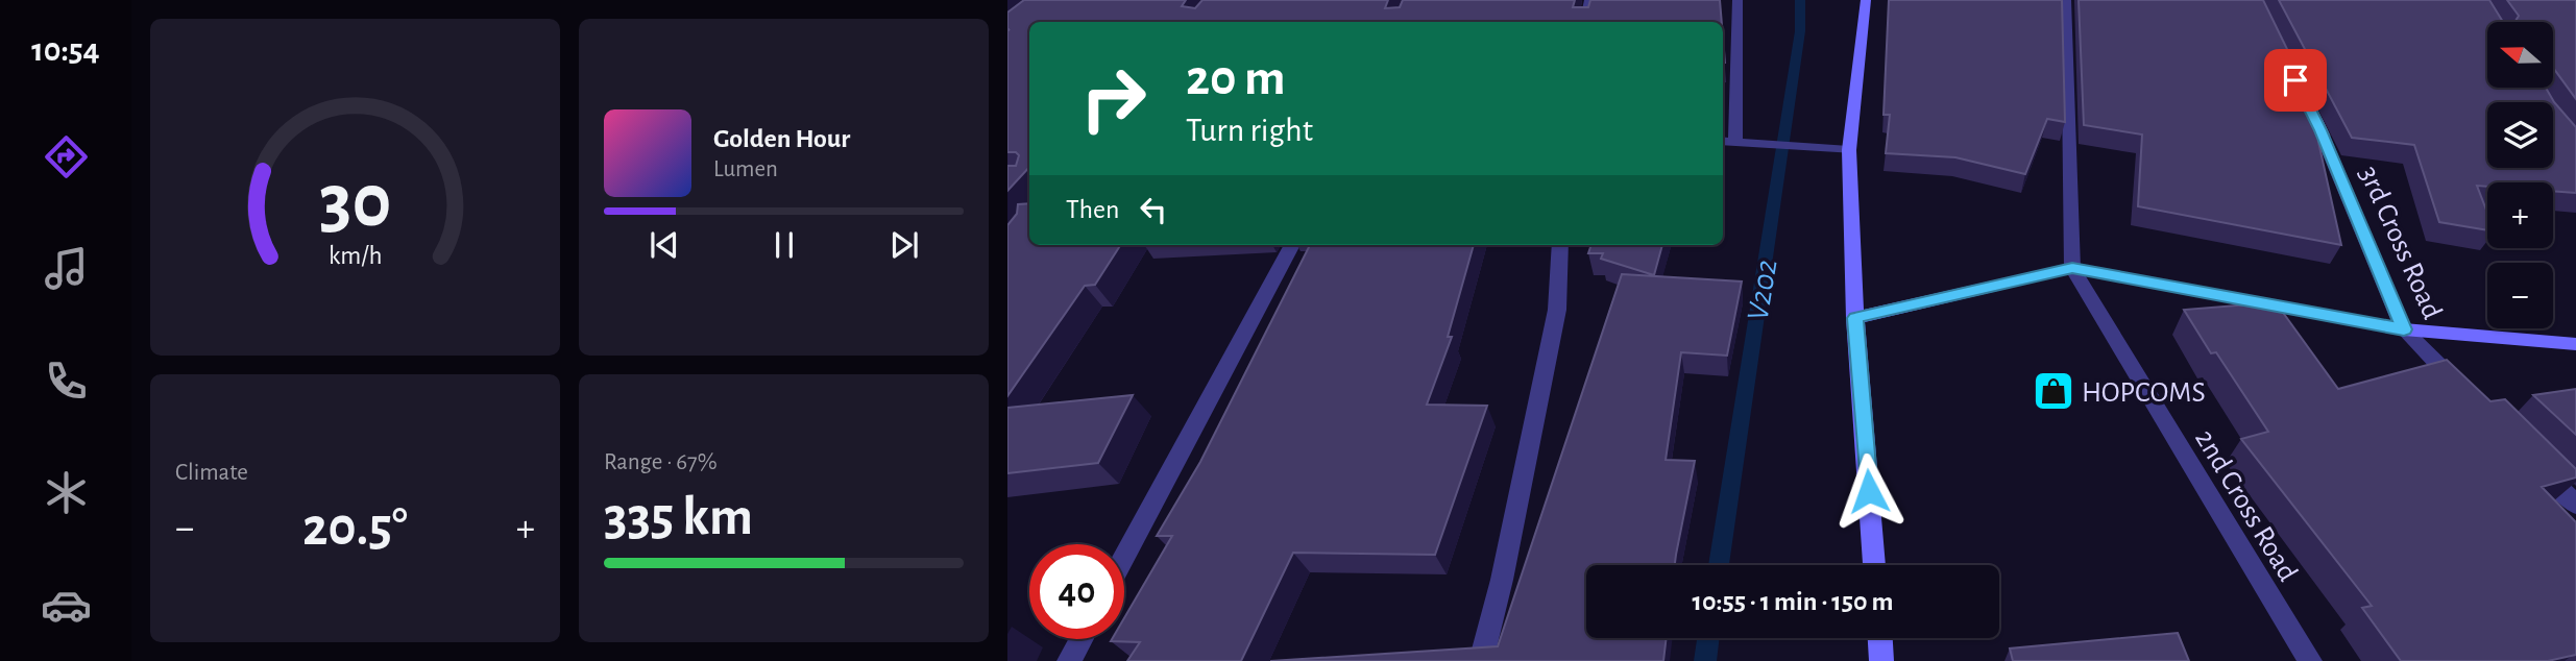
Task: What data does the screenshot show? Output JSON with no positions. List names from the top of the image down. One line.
{"streets":{"street":["3rd Cross Road","2nd Cross Road"]},"water":["V202"],"places":{"shop":["HOPCOMS"]},"north":"left","page":{"tabs":"10:54","map_buttons":["+","−"],"turn":["20 m","Turn right"],"song":["Golden Hour","Lumen"],"then":"Then","tile":["Climate",["Range · 67%","335 km"]],"heat":["−","20.5°","+"],"limit":"40","trip":"10:55 · 1 min · 150 m","gauge":["30","km/h"]}}
